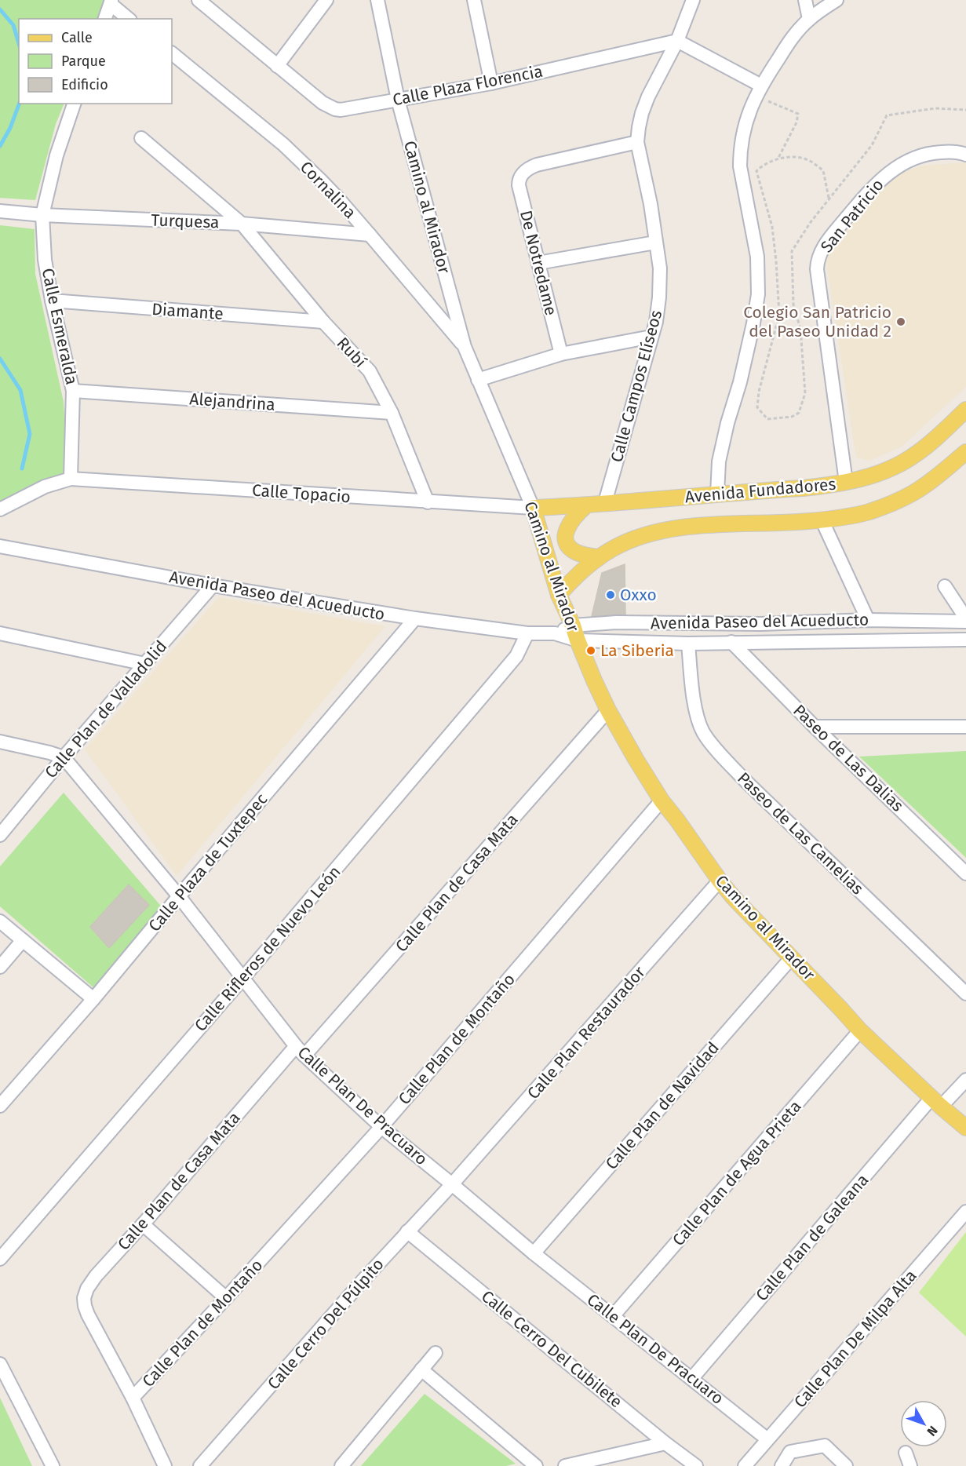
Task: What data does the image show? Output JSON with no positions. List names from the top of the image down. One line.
{"streets":{"main road":["Camino al Mirador","Avenida Fundadores"],"street":["Calle Plaza Florencia","Cornalina","San Patricio","Turquesa","De Notredame","Diamante","Calle Esmeralda","Rubí","Calle Campos Elíseos","Alejandrina","Calle Topacio","Avenida Paseo del Acueducto","Calle Plan de Valladolid","Paseo de Las Dalias","Paseo de Las Camelias","Calle Plaza de Tuxtepec","Calle Plan de Casa Mata","Calle Rifleros de Nuevo León","Calle Plan Restaurador","Calle Plan de Montaño","Calle Plan De Pracuaro","Calle Plan de Navidad","Calle Plan de Agua Prieta","Calle Plan de Galeana","Calle Cerro Del Púlpito","Calle Plan De Milpa Alta","Calle Cerro Del Cubilete"]},"crossings":[["Calle Plaza Florencia","Camino al Mirador"],["Calle Plaza Florencia","Calle Campos Elíseos"],["Cornalina","Camino al Mirador"],["Cornalina","Turquesa"],["Camino al Mirador","Avenida Fundadores"],["Camino al Mirador","Calle Topacio"],["Camino al Mirador","Avenida Paseo del Acueducto"],["Camino al Mirador","Calle Plan de Casa Mata"],["Camino al Mirador","Calle Plan Restaurador"],["Camino al Mirador","Calle Plan de Montaño"],["Camino al Mirador","Calle Plan de Navidad"],["Camino al Mirador","Calle Plan de Agua Prieta"],["Camino al Mirador","Calle Plan de Galeana"],["San Patricio","Avenida Fundadores"],["Turquesa","Calle Esmeralda"],["Turquesa","Rubí"],["De Notredame","Calle Campos Elíseos"],["Diamante","Calle Esmeralda"],["Diamante","Rubí"],["Calle Esmeralda","Alejandrina"],["Calle Esmeralda","Calle Topacio"],["Rubí","Alejandrina"],["Rubí","Calle Topacio"],["Calle Campos Elíseos","Avenida Fundadores"],["Avenida Fundadores","Calle Topacio"],["Avenida Paseo del Acueducto","Calle Plan de Valladolid"],["Avenida Paseo del Acueducto","Paseo de Las Dalias"],["Avenida Paseo del Acueducto","Paseo de Las Camelias"],["Avenida Paseo del Acueducto","Calle Plaza de Tuxtepec"],["Avenida Paseo del Acueducto","Calle Rifleros de Nuevo León"],["Calle Plan de Valladolid","Calle Plan De Pracuaro"],["Calle Plaza de Tuxtepec","Calle Plan De Pracuaro"],["Calle Plan de Casa Mata","Calle Plan de Montaño"],["Calle Plan de Casa Mata","Calle Plan De Pracuaro"],["Calle Rifleros de Nuevo León","Calle Plan De Pracuaro"],["Calle Plan Restaurador","Calle Plan De Pracuaro"],["Calle Plan Restaurador","Calle Cerro Del Púlpito"],["Calle Plan de Montaño","Calle Plan De Pracuaro"],["Calle Plan De Pracuaro","Calle Plan de Navidad"],["Calle Plan De Pracuaro","Calle Plan de Agua Prieta"],["Calle Plan De Pracuaro","Calle Plan de Galeana"],["Calle Plan De Pracuaro","Calle Cerro Del Púlpito"],["Calle Plan De Pracuaro","Calle Plan De Milpa Alta"],["Calle Cerro Del Púlpito","Calle Cerro Del Cubilete"]],"places":["Colegio San Patricio del Paseo Unidad 2","Oxxo","La Siberia"],"legend":["Calle","Parque","Edificio"],"north":"bottom right"}
